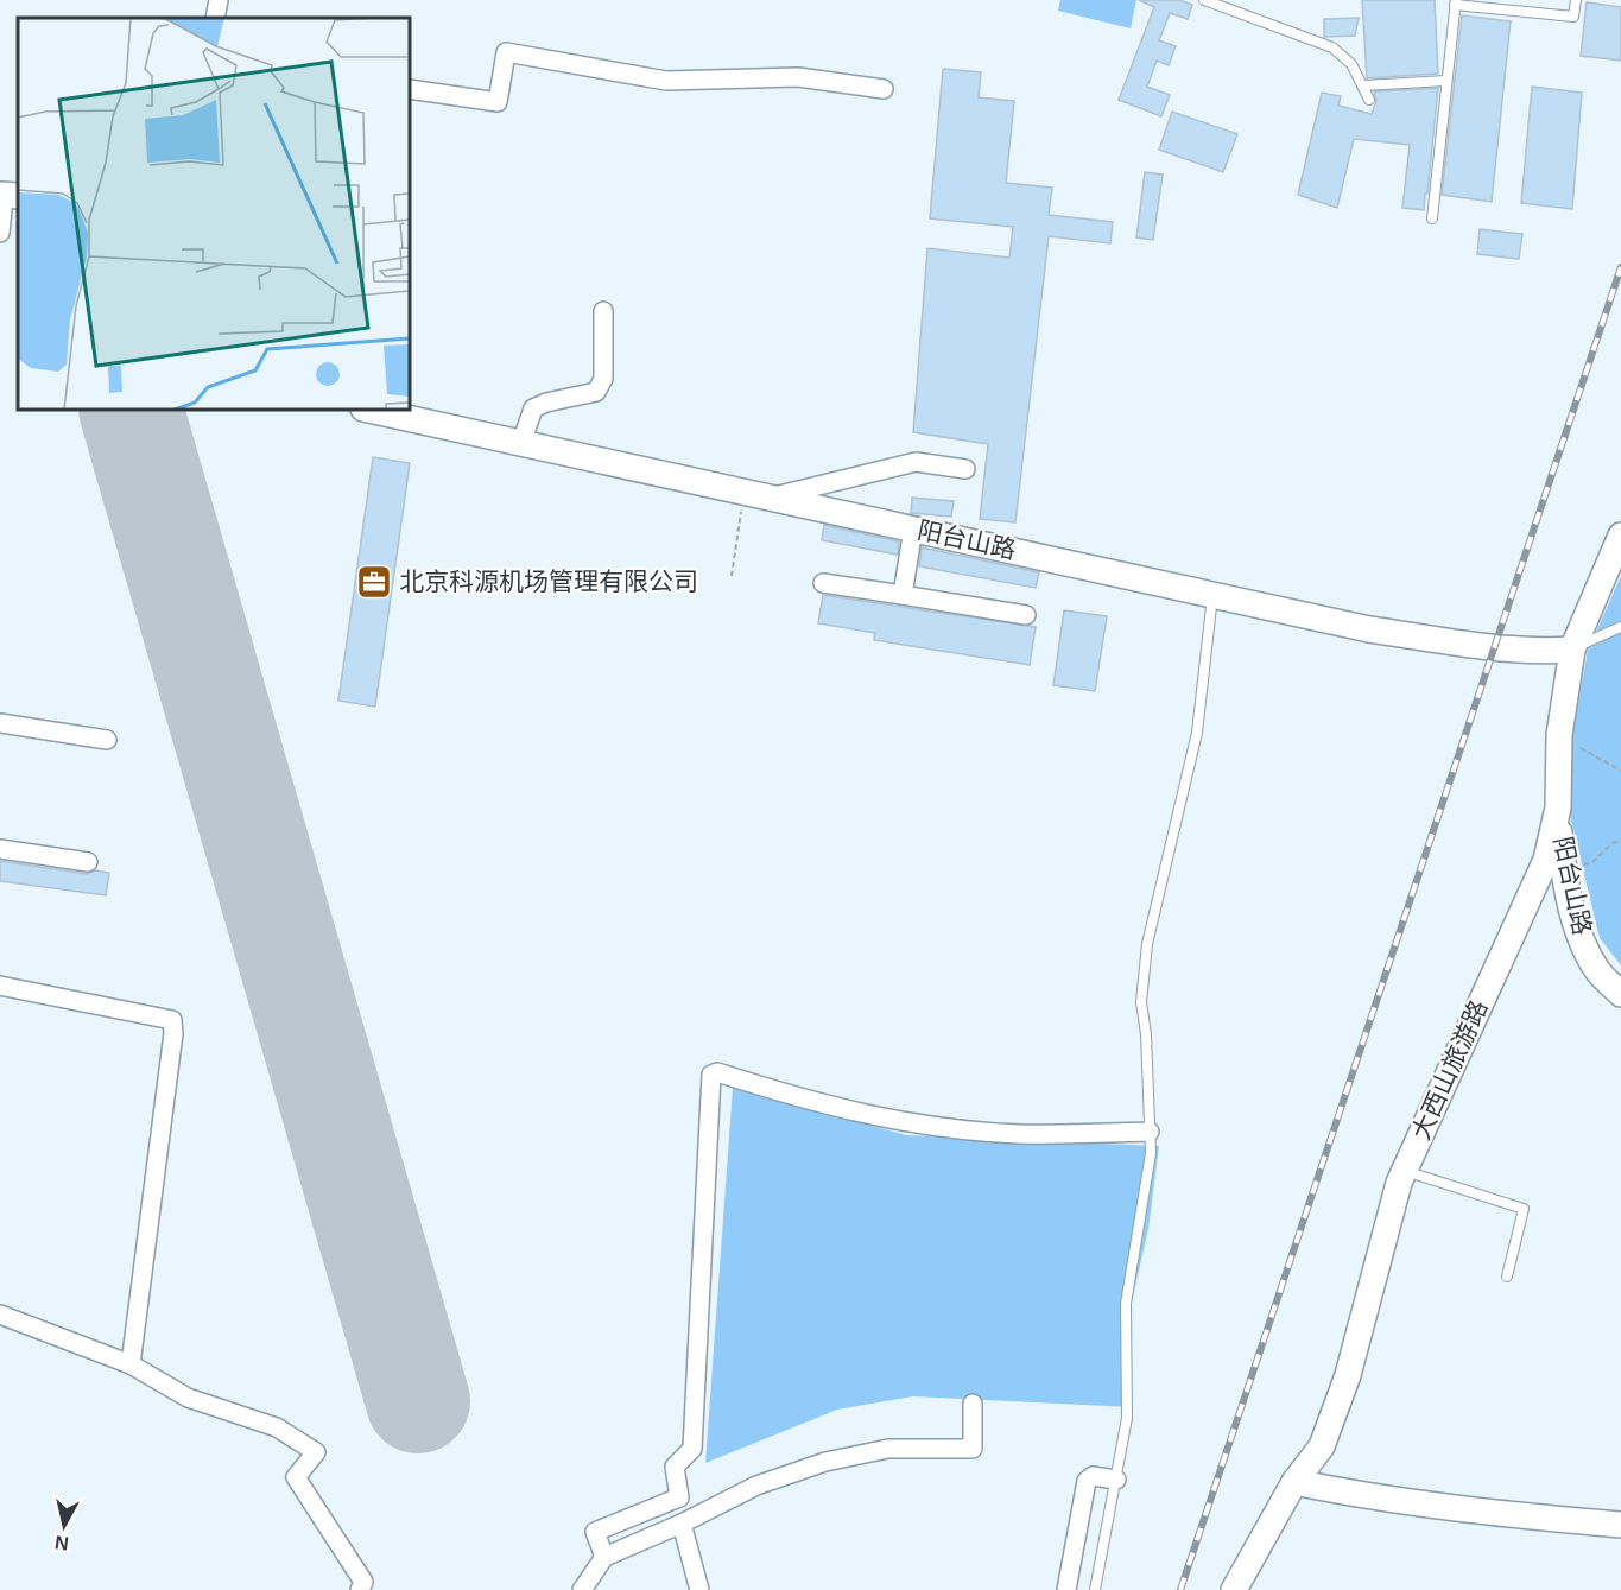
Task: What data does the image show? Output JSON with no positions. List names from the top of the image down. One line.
{"streets":{"street":["阳台山路","大西山旅游路"]},"crossings":[["阳台山路","大西山旅游路"]],"places":{"office":["北京科源机场管理有限公司"]},"north":"bottom"}
